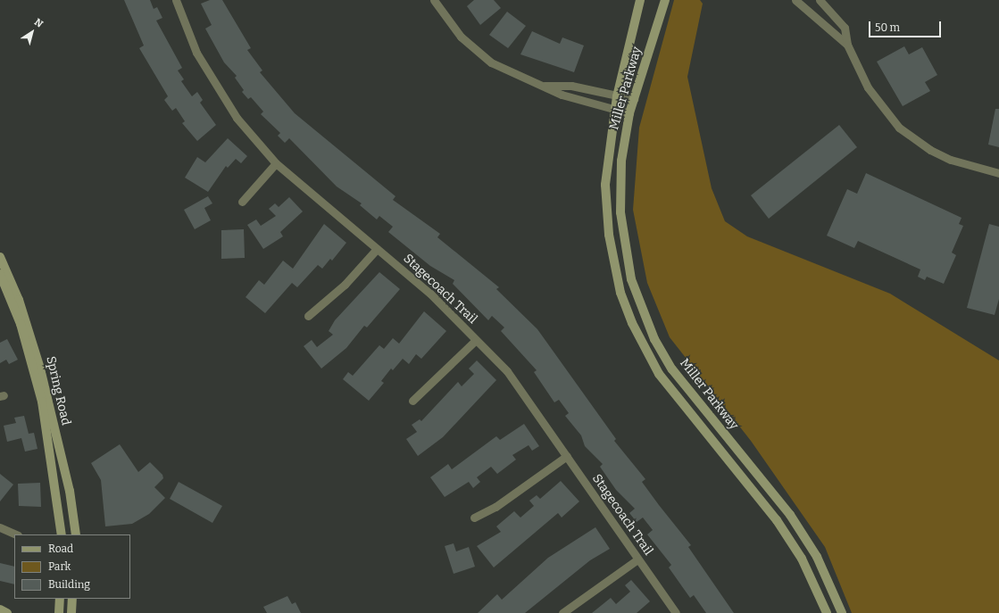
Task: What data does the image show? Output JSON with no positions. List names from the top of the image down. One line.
{"streets":{"street":["Miller Parkway","Stagecoach Trail","Spring Road"]},"legend":["Road","Park","Building"],"scale_bar":"50 m","north":"top right"}
